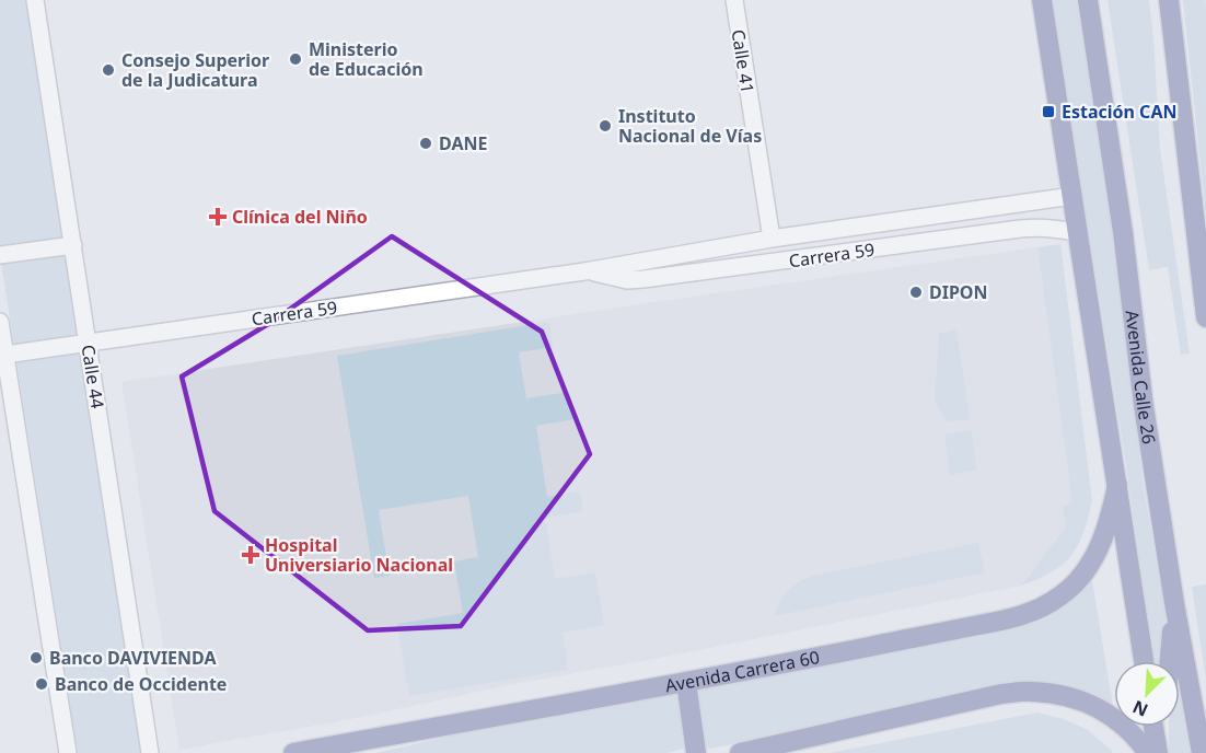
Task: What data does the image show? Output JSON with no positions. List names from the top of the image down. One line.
{"streets":{"main road":["Avenida Calle 26","Avenida Carrera 60"],"street":["Calle 41","Carrera 59","Calle 44"]},"crossings":[["Calle 41","Carrera 59"],["Carrera 59","Calle 44"]],"places":{"other":["Ministerio de Educación","Consejo Superior de la Judicatura","Instituto Nacional de Vías","DANE","DIPON","Banco DAVIVIENDA","Banco de Occidente"],"transit":["Estación CAN"],"health":["Clínica del Niño","Hospital Universiario Nacional"]},"north":"bottom left"}
